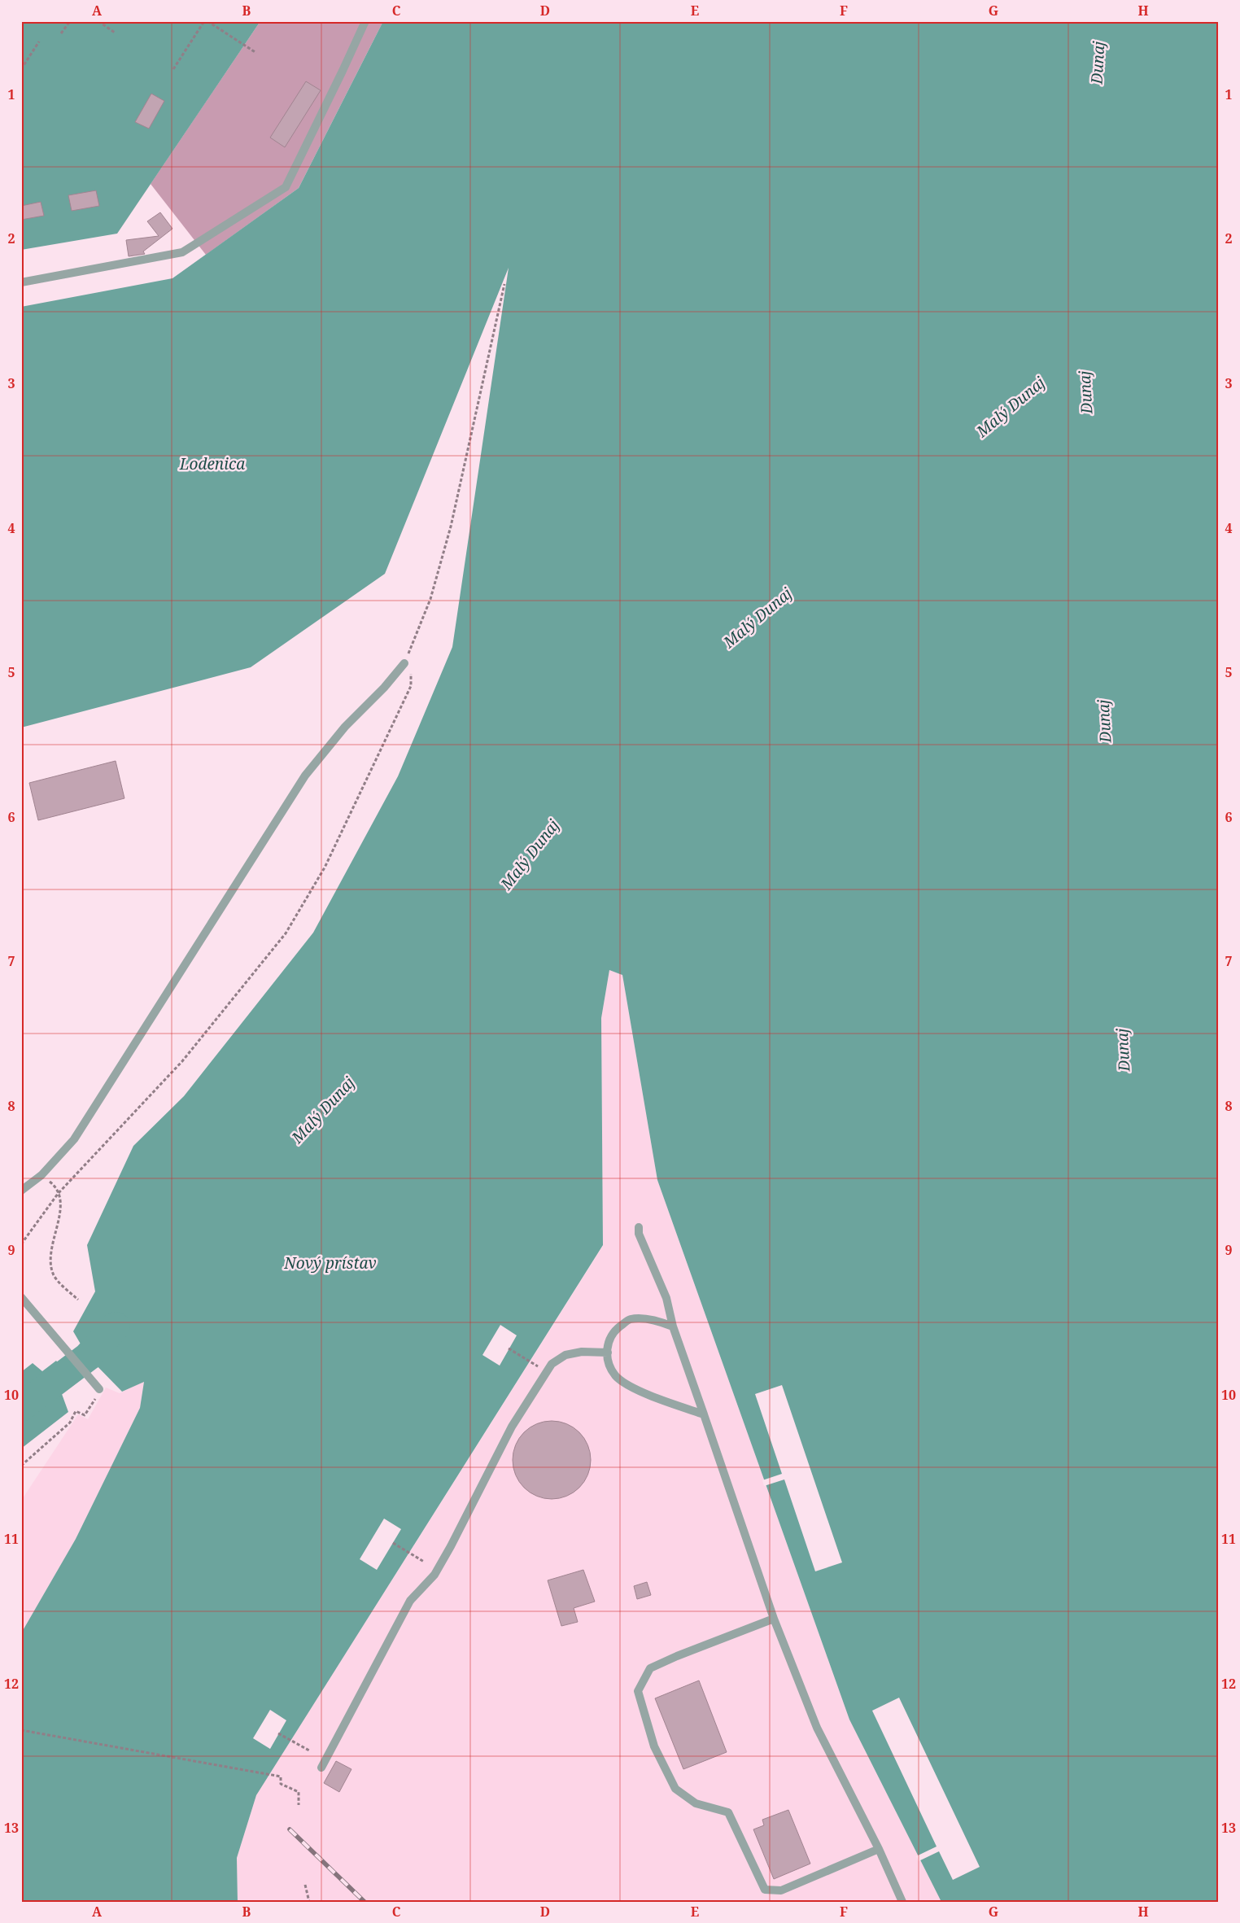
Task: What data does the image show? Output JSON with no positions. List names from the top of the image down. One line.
{"water":["Dunaj","Malý Dunaj","Lodenica","Nový prístav"],"grid":{"columns":["A","B","C","D","E","F","G","H"],"rows":["1","2","3","4","5","6","7","8","9","10","11","12","13"]}}
